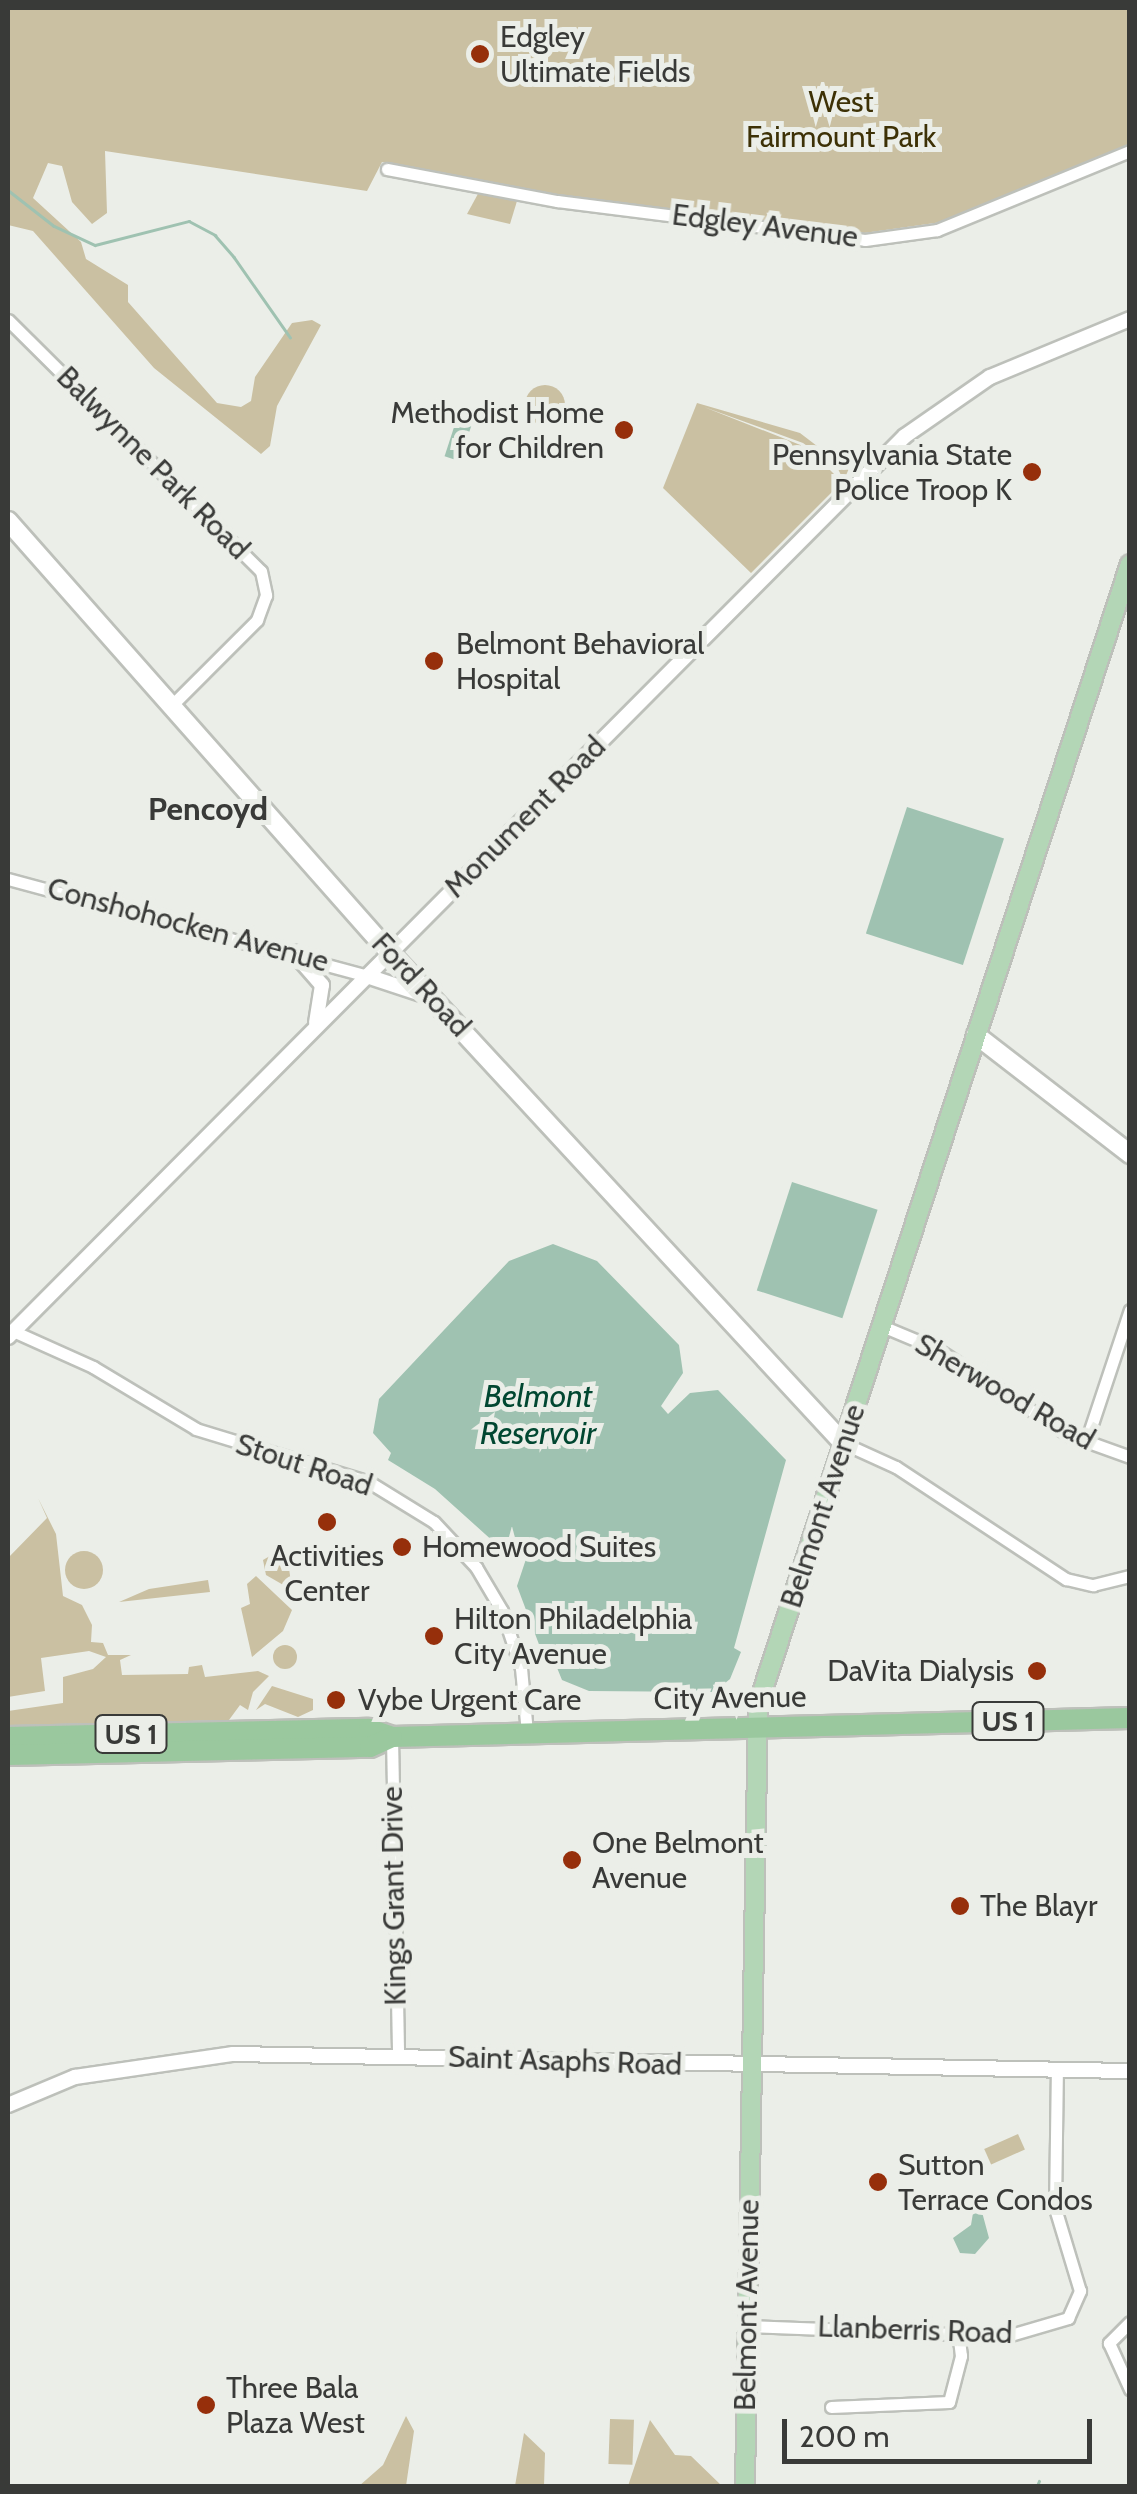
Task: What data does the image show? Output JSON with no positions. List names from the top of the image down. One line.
{"streets":{"highway":["City Avenue","US 1"],"main road":["Ford Road","Belmont Avenue"],"street":["Edgley Avenue","Balwynne Park Road","Monument Road","Conshohocken Avenue","Sherwood Road","Stout Road","Kings Grant Drive","Saint Asaphs Road","Llanberris Road"]},"crossings":[["Balwynne Park Road","Ford Road"],["Monument Road","Conshohocken Avenue"],["Monument Road","Ford Road"],["Monument Road","Stout Road"],["Ford Road","Belmont Avenue"],["Sherwood Road","Belmont Avenue"],["Stout Road","City Avenue"],["Belmont Avenue","City Avenue"],["Belmont Avenue","Saint Asaphs Road"],["Belmont Avenue","Llanberris Road"],["City Avenue","Kings Grant Drive"],["Kings Grant Drive","Saint Asaphs Road"],["Saint Asaphs Road","Llanberris Road"]],"districts":["Pencoyd"],"water":["Belmont Reservoir"],"parks":["West Fairmount Park"],"places":["Edgley Ultimate Fields","Methodist Home for Children","Pennsylvania State Police Troop K","Belmont Behavioral Hospital","Activities Center","Homewood Suites","Hilton Philadelphia City Avenue","DaVita Dialysis","Vybe Urgent Care","One Belmont Avenue","The Blayr","Sutton Terrace Condos","Three Bala Plaza West"],"scale_bar":"200 m"}
